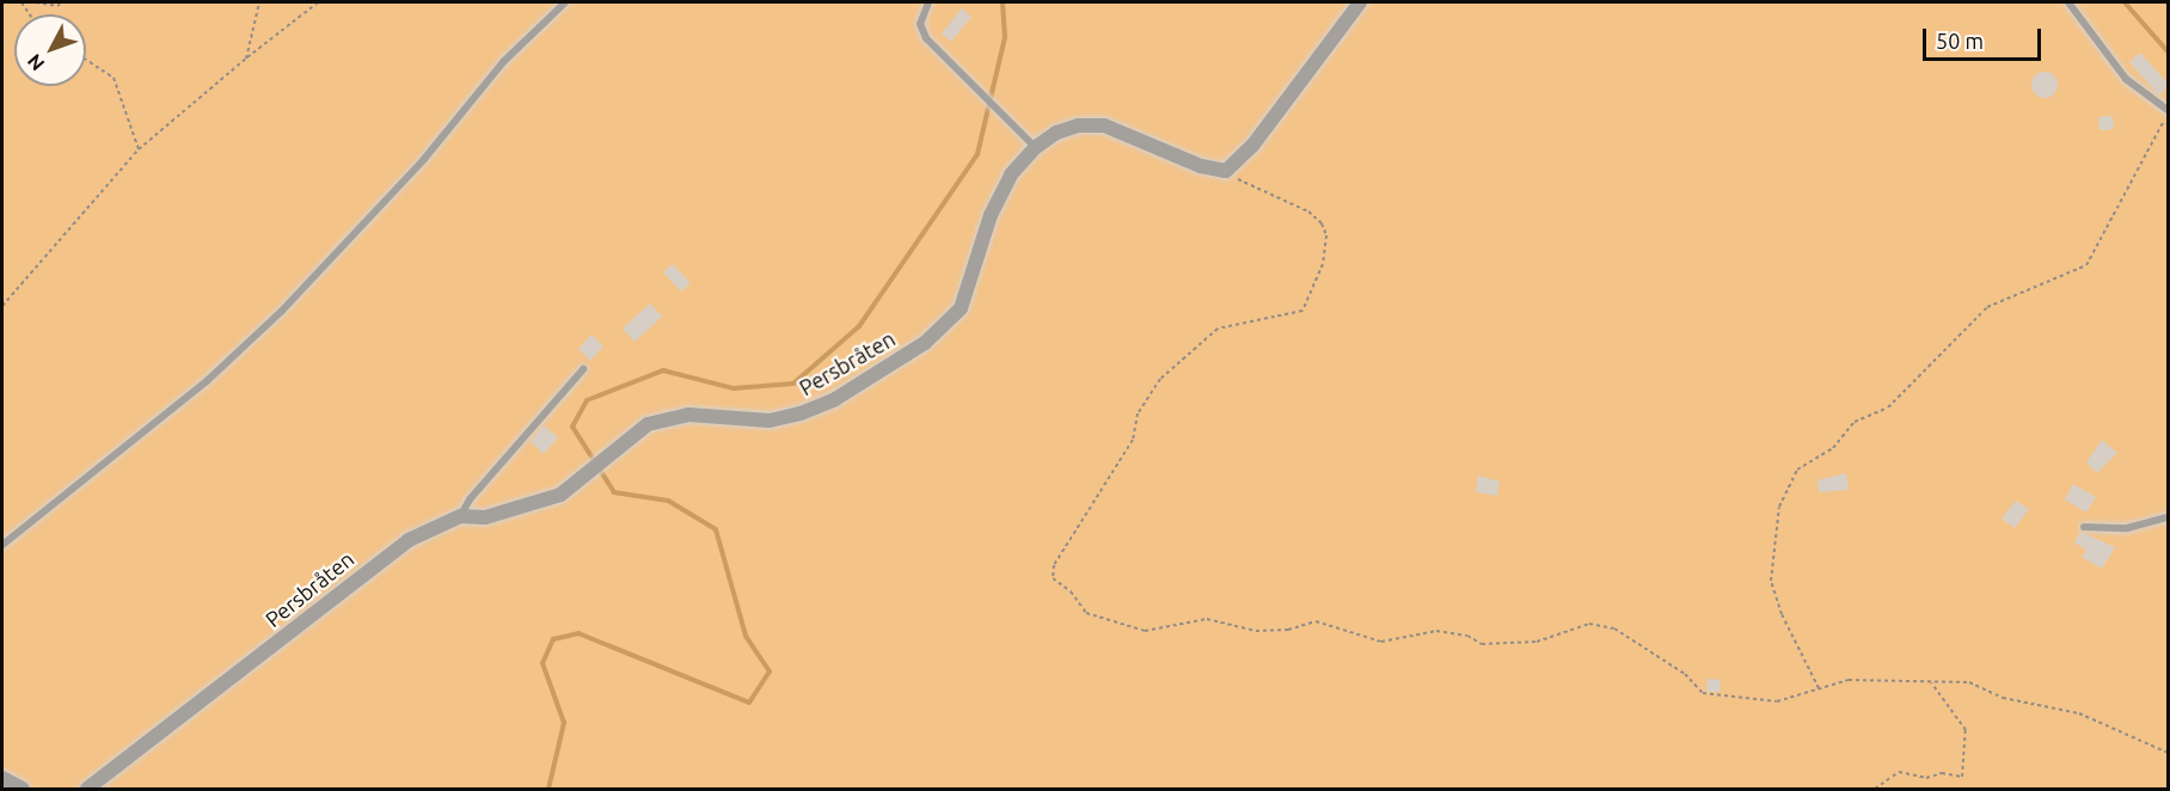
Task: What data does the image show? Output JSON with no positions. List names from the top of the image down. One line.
{"streets":{"street":["Persbråten"]},"scale_bar":"50 m","north":"bottom left"}
